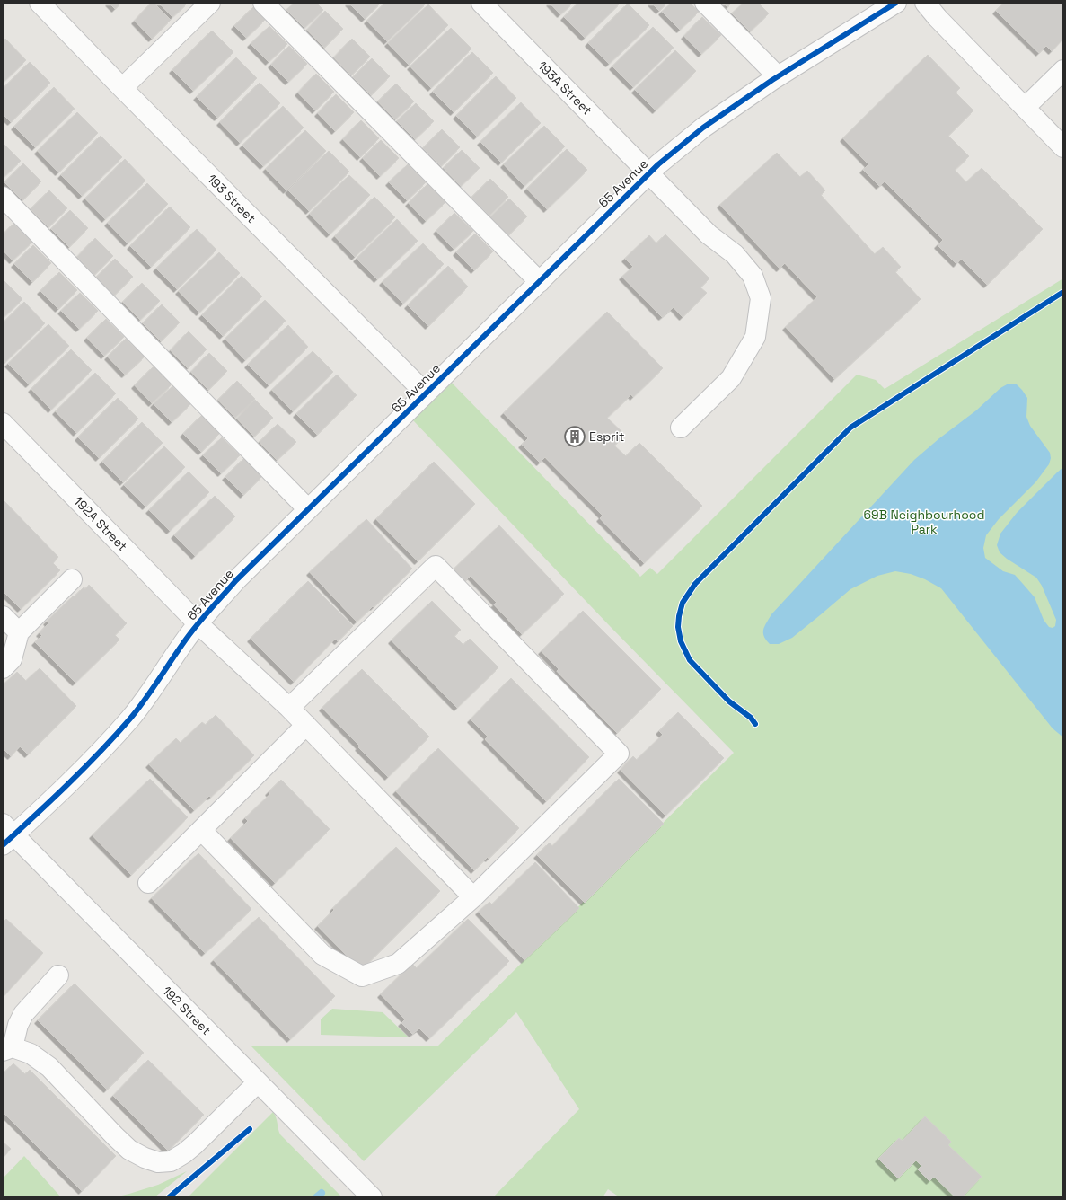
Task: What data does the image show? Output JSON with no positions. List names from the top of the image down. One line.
{"streets":{"street":["193A Street","65 Avenue","193 Street","192A Street","192 Street"]},"crossings":[["193A Street","65 Avenue"],["65 Avenue","193 Street"],["65 Avenue","192A Street"],["65 Avenue","192 Street"]],"parks":["69B Neighbourhood Park"],"places":{"building":["Esprit"]}}
